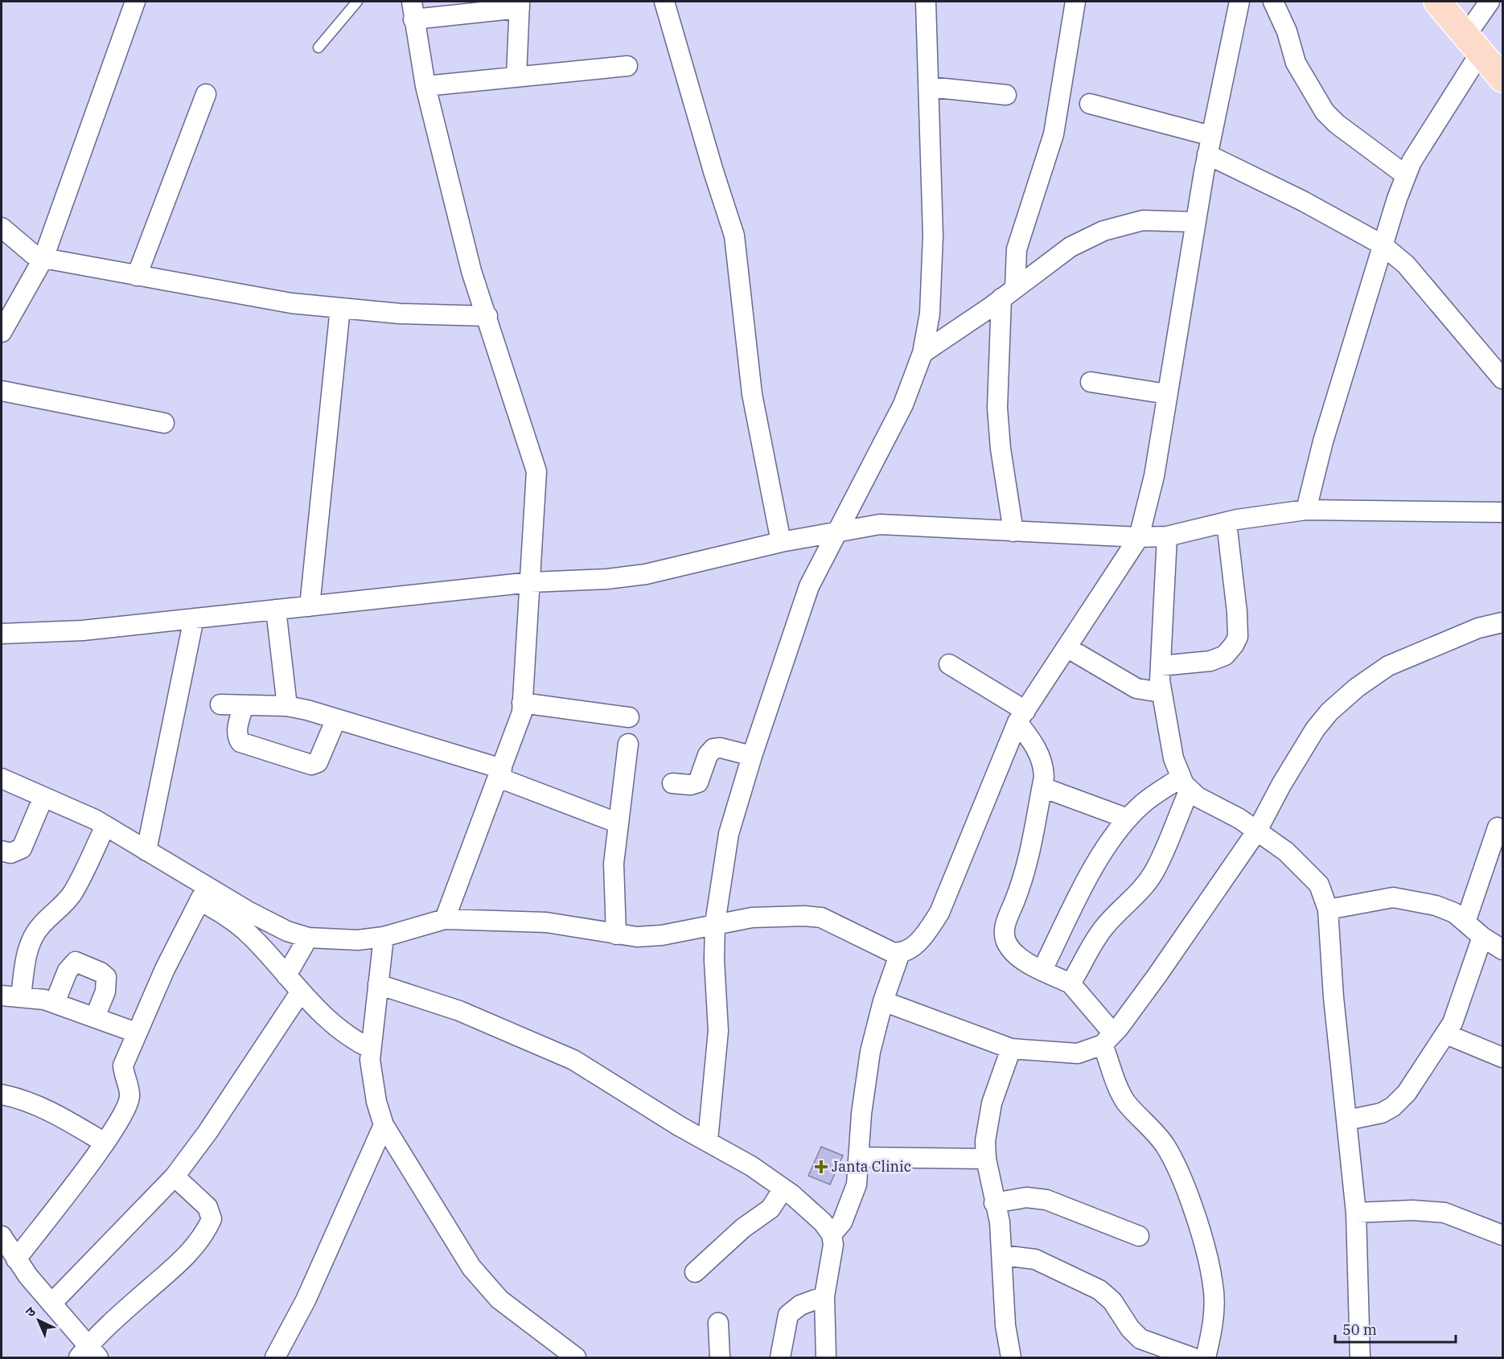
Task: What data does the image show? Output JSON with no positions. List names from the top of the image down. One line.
{"places":{"health":["Janta Clinic"]},"scale_bar":"50 m","north":"top left"}
